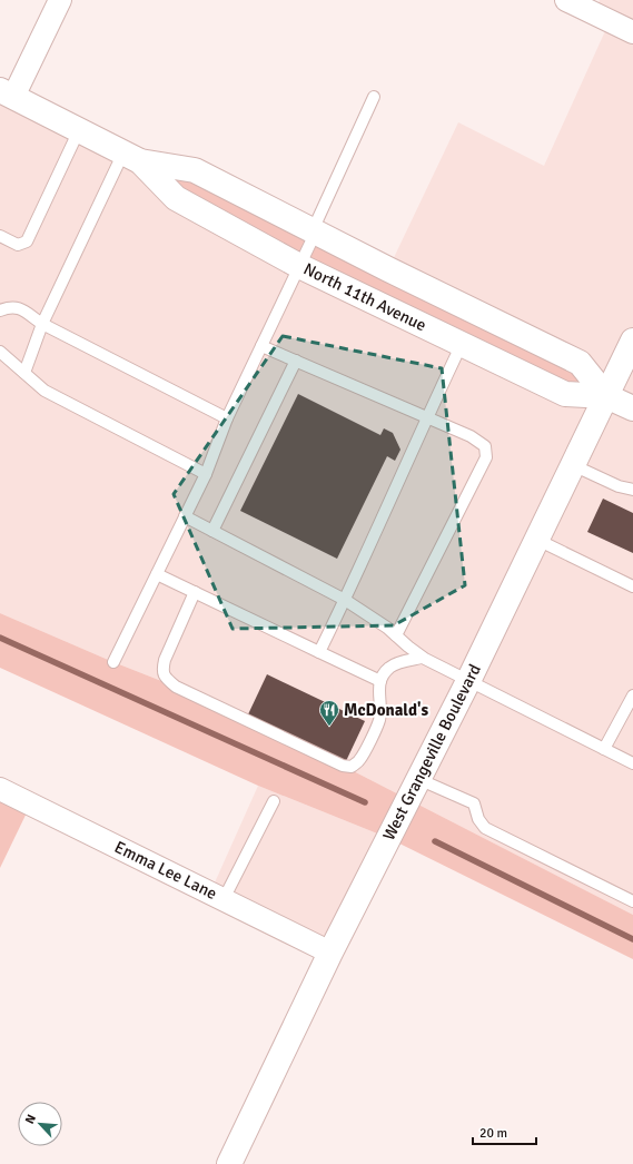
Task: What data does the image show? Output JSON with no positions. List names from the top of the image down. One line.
{"streets":{"main road":["North 11th Avenue","West Grangeville Boulevard"],"street":["Emma Lee Lane"]},"crossings":[["North 11th Avenue","West Grangeville Boulevard"],["West Grangeville Boulevard","Emma Lee Lane"]],"places":{"restaurant":["McDonald's"]},"scale_bar":"20 m","north":"top left"}
